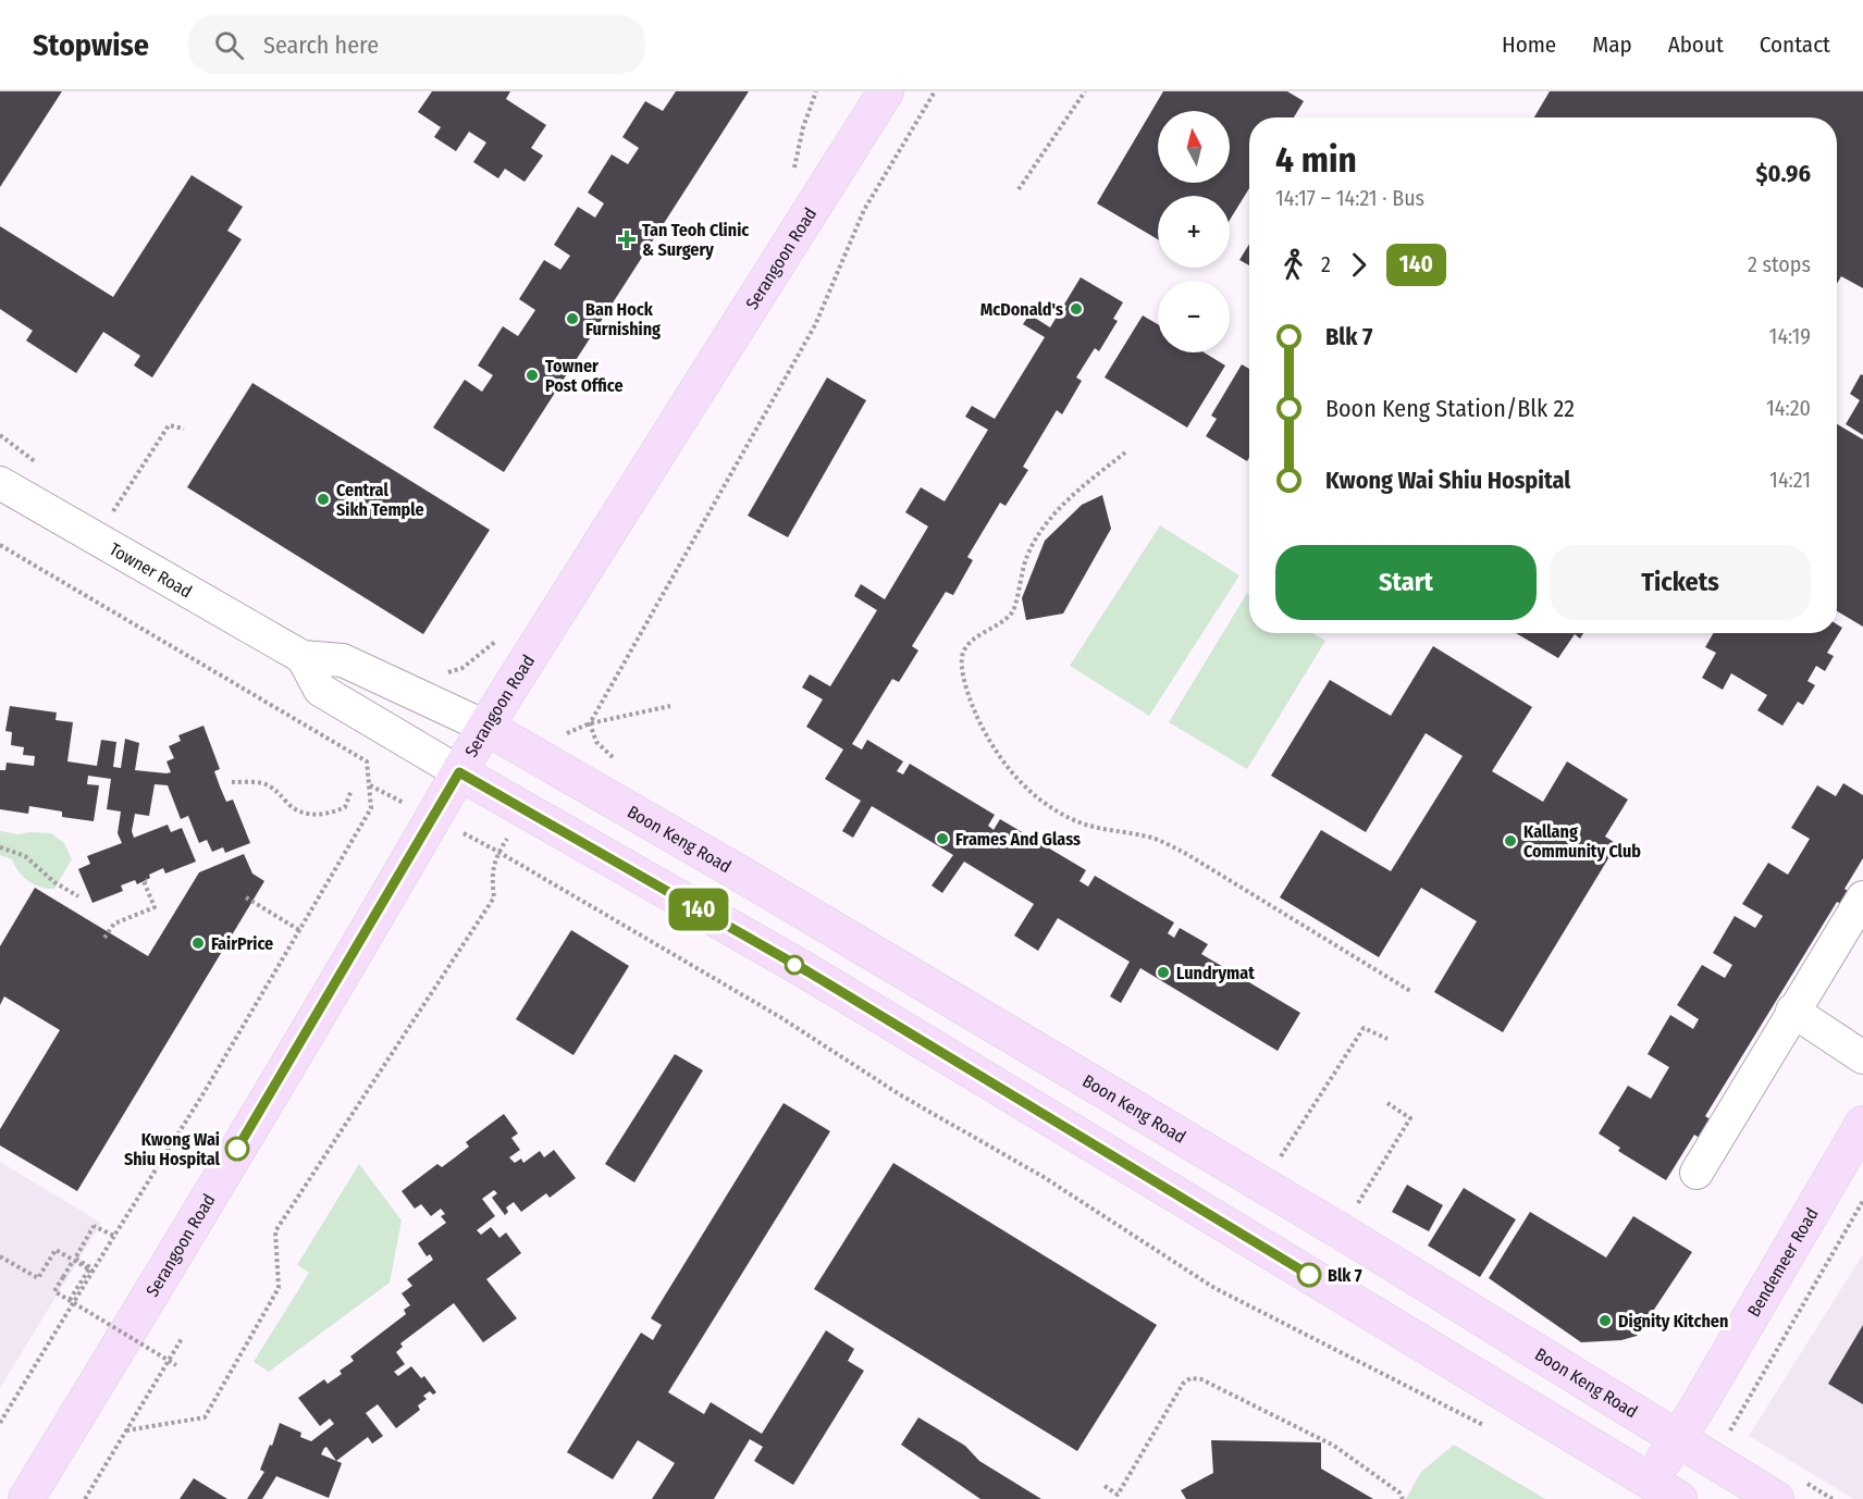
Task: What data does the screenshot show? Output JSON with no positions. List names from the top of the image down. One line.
{"streets":{"main road":["Serangoon Road","Boon Keng Road","Bendemeer Road"],"street":["Towner Road"]},"crossings":[["Serangoon Road","Towner Road"],["Serangoon Road","Boon Keng Road"],["Towner Road","Boon Keng Road"],["Boon Keng Road","Bendemeer Road"]],"places":{"health":["Tan Teoh Clinic & Surgery"],"other":["McDonald's","Ban Hock Furnishing","Towner Post Office","Central Sikh Temple","Frames And Glass","Kallang Community Club","FairPrice","Lundrymat","Kwong Wai Shiu Hospital","Blk 7","Dignity Kitchen"]},"lines":["bus line 140"],"north":"top","page":{"header":"Stopwise","search":"Search here","nav":["Home","Map","About","Contact"],"on_map":"140","map_buttons":["+","−"],"heading":["4 min","14:17 – 14:21 · Bus","$0.96"],"legs":["2","140","2 stops"],"list":[{"name":"Blk 7","value":"14:19"},{"name":"Boon Keng Station/Blk 22","value":"14:20"},{"name":"Kwong Wai Shiu Hospital","value":"14:21"}],"buttons":["Start","Tickets"]}}
